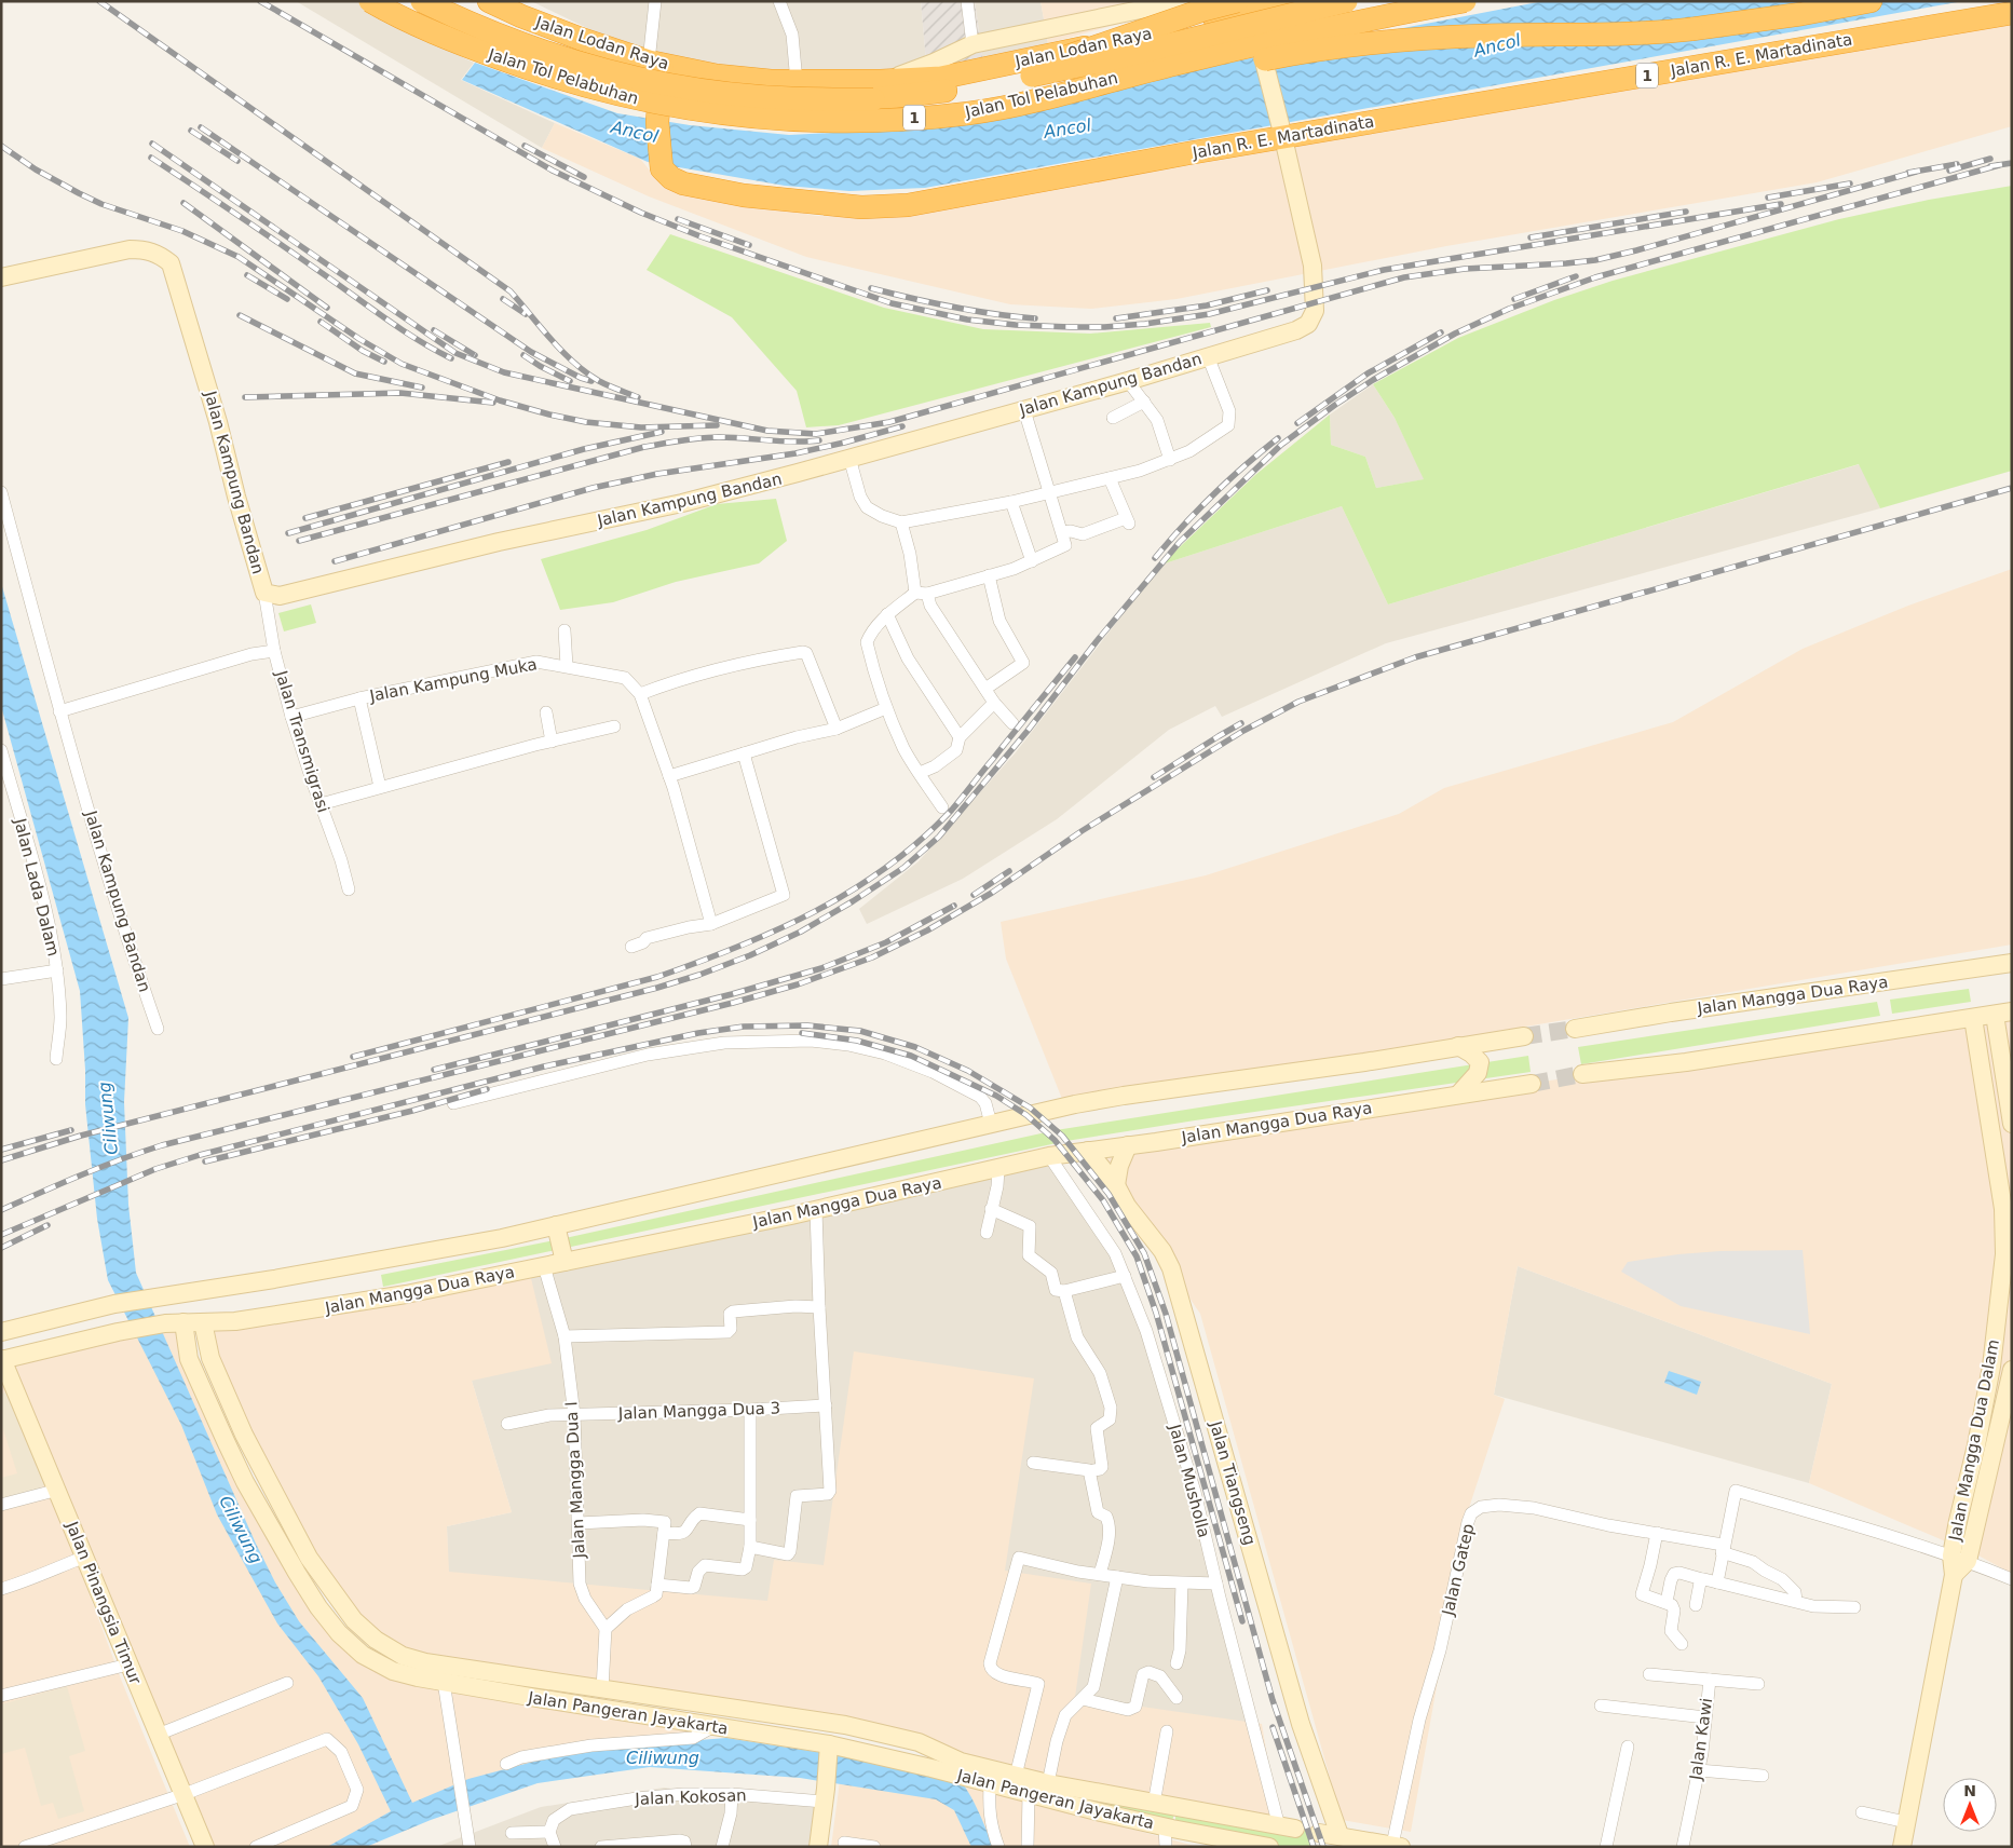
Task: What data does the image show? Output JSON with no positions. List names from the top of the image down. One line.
{"streets":{"highway":["Jalan Lodan Raya","Jalan R. E. Martadinata","1","Jalan Tol Pelabuhan"],"main road":["Jalan Kampung Bandan","Jalan Mangga Dua Raya","Jalan Mangga Dua Dalam","Jalan Tiangseng","Jalan Pinangsia Timur","Jalan Pangeran Jayakarta"],"street":["Jalan Kampung Muka","Jalan Transmigrasi","Jalan Lada Dalam","Jalan Mangga Dua 3","Jalan Mangga Dua I","Jalan Musholla","Jalan Gatep","Jalan Kawi","Jalan Kokosan"]},"crossings":[["Jalan Lodan Raya","Jalan R. E. Martadinata"],["Jalan Lodan Raya","Jalan Kampung Bandan"],["Jalan R. E. Martadinata","Jalan Kampung Bandan"],["Jalan Kampung Bandan","Jalan Transmigrasi"],["Jalan Kampung Muka","Jalan Transmigrasi"],["Jalan Mangga Dua Raya","Jalan Mangga Dua I"],["Jalan Mangga Dua Raya","Jalan Musholla"],["Jalan Mangga Dua Raya","Jalan Tiangseng"],["Jalan Mangga Dua Raya","Jalan Pinangsia Timur"],["Jalan Mangga Dua Raya","Jalan Pangeran Jayakarta"],["Jalan Mangga Dua 3","Jalan Mangga Dua I"],["Jalan Musholla","Jalan Pangeran Jayakarta"]],"water":["Ancol","Ciliwung"],"north":"top"}
